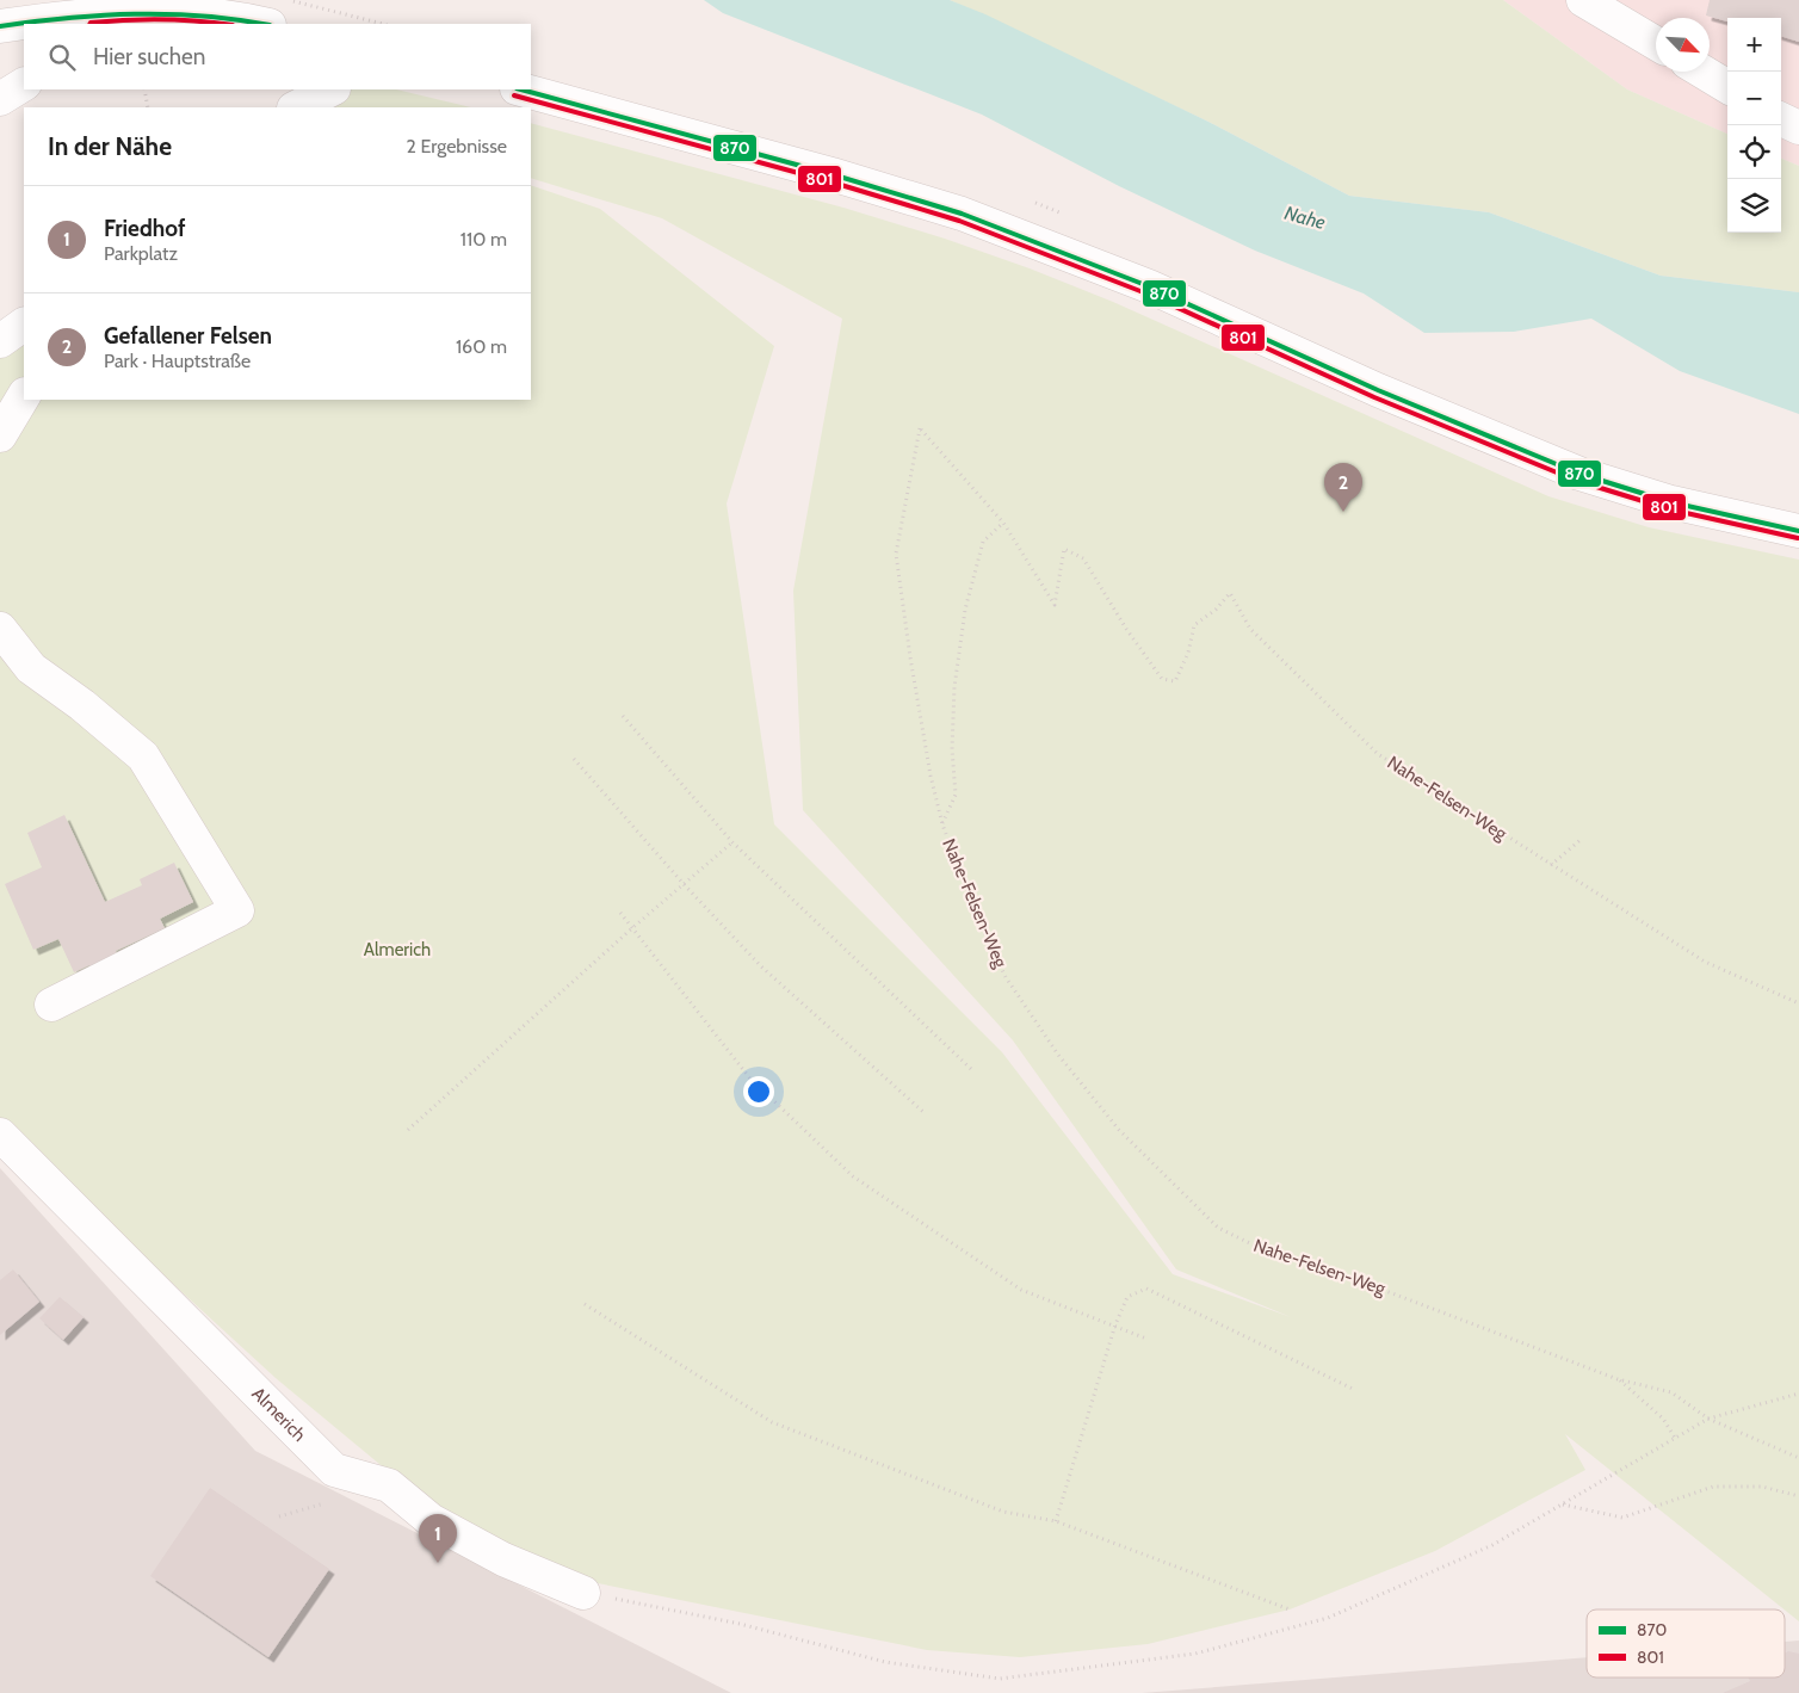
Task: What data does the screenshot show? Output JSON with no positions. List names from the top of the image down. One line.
{"streets":{"street":["Almerich"],"path":["Nahe-Felsen-Weg"]},"water":["Nahe"],"parks":["Almerich"],"lines":["transit line 870","transit line 801"],"legend":["870","801"],"north":"bottom right","page":{"map_buttons":["+","−"],"search":"Hier suchen","heading":["In der Nähe","2 Ergebnisse"],"list":[{"mark":"1","name":"Friedhof","note":"Parkplatz","value":"110 m"},{"mark":"2","name":"Gefallener Felsen","note":"Park · Hauptstraße","value":"160 m"}],"pins":["2","1"]}}
